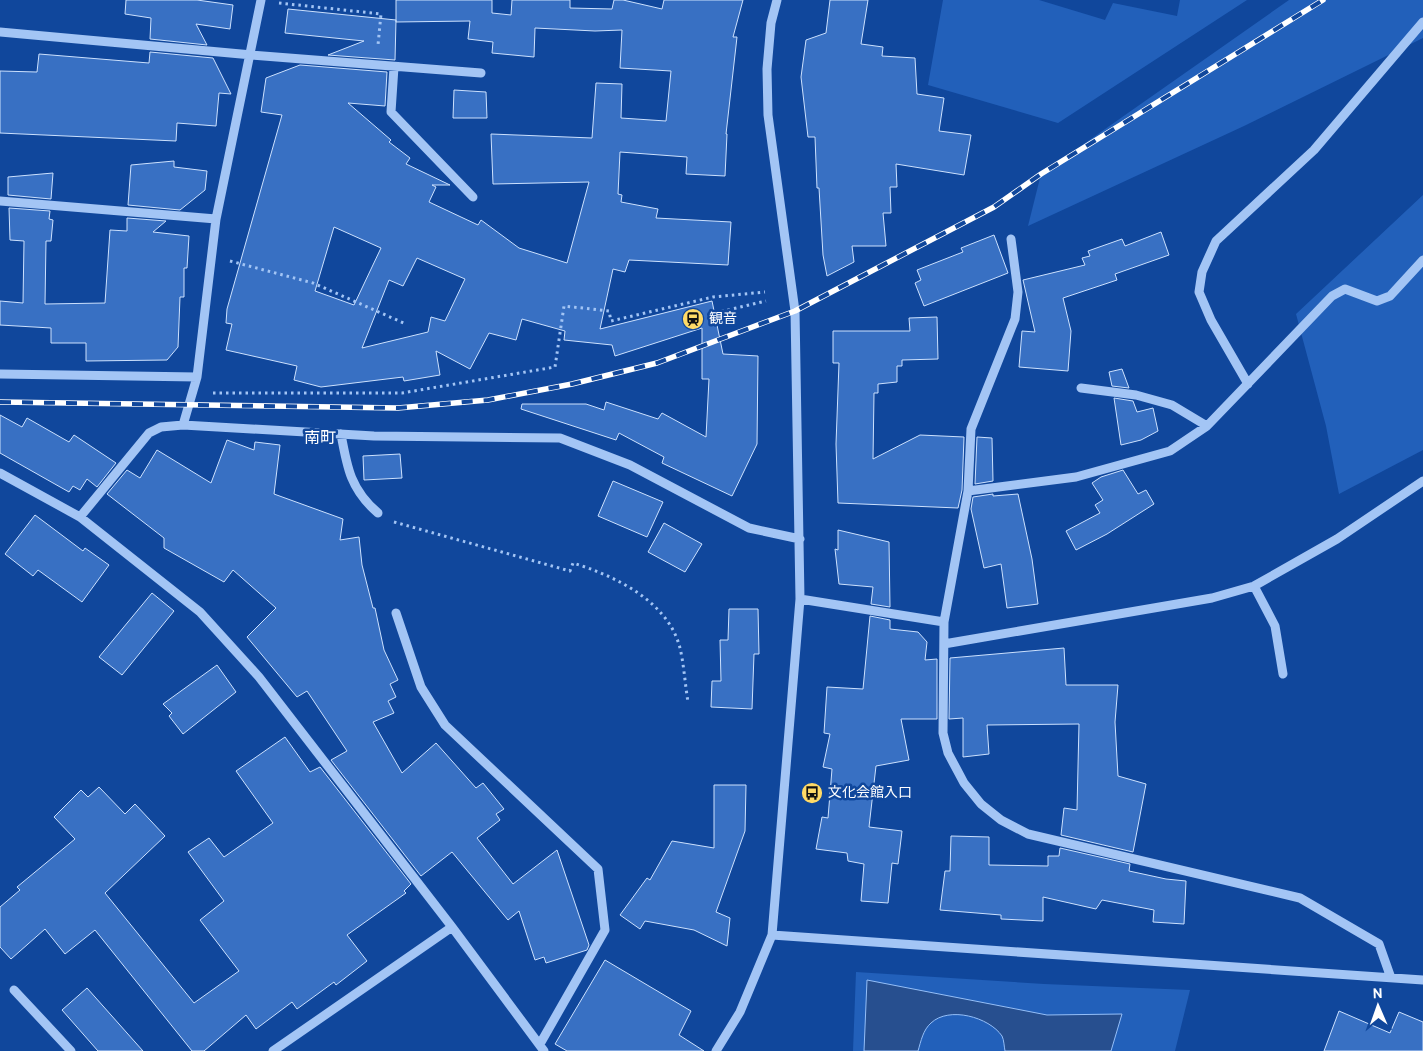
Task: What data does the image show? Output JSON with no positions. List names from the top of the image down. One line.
{"districts":["南町"],"places":{"station":["観音"],"bus stop":["文化会館入口"]},"north":"top"}
